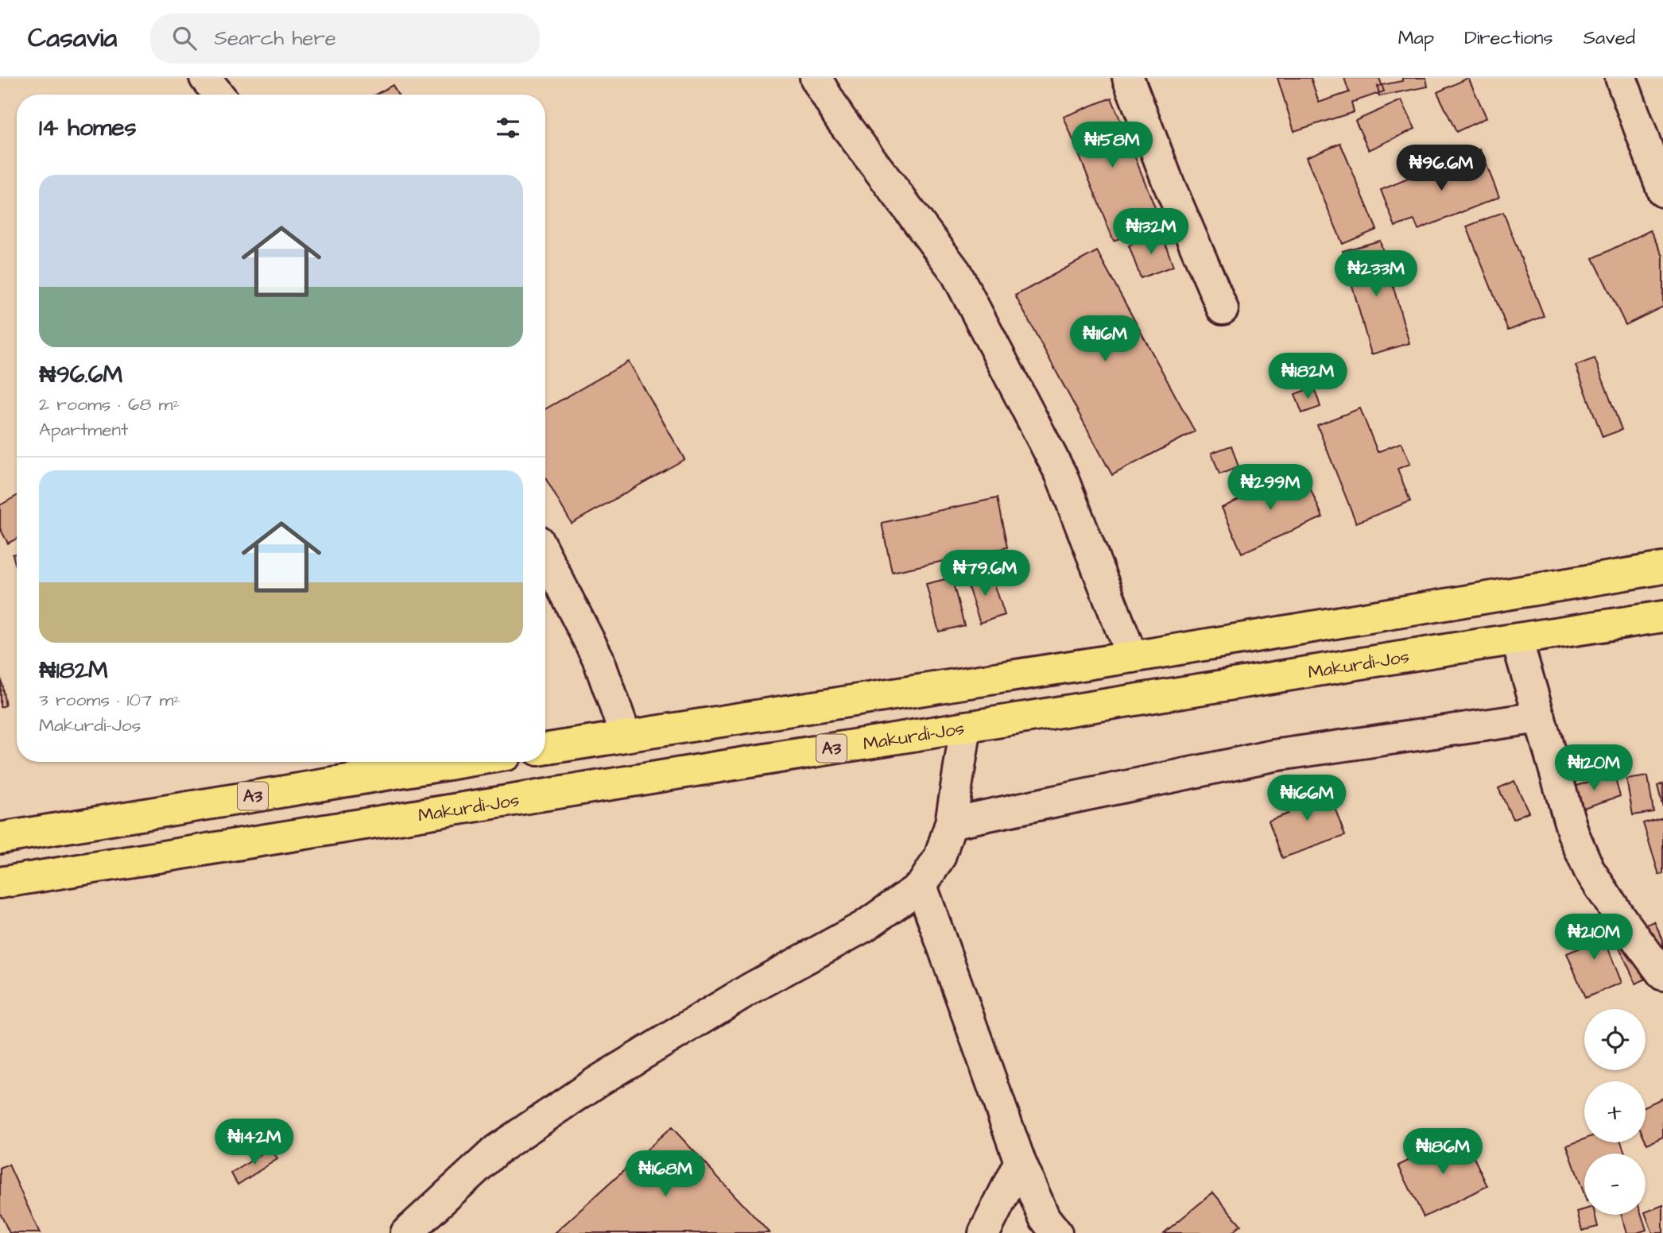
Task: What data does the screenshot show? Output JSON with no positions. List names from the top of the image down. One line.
{"streets":{"highway":["Makurdi-Jos","A3"]},"page":{"header":"Casavia","search":"Search here","nav":["Map","Directions","Saved"],"heading":"14 homes","price":["₦158M","₦96.6M","₦132M","₦233M","₦116M","₦182M","₦299M","₦79.6M","₦120M","₦166M","₦210M","₦142M","₦186M","₦168M"],"list":[{"name":"₦96.6M","note":"2 rooms · 68 m² · Apartment"},{"name":"₦182M","note":"3 rooms · 107 m² · Makurdi-Jos"}],"map_buttons":["+","−"]}}
